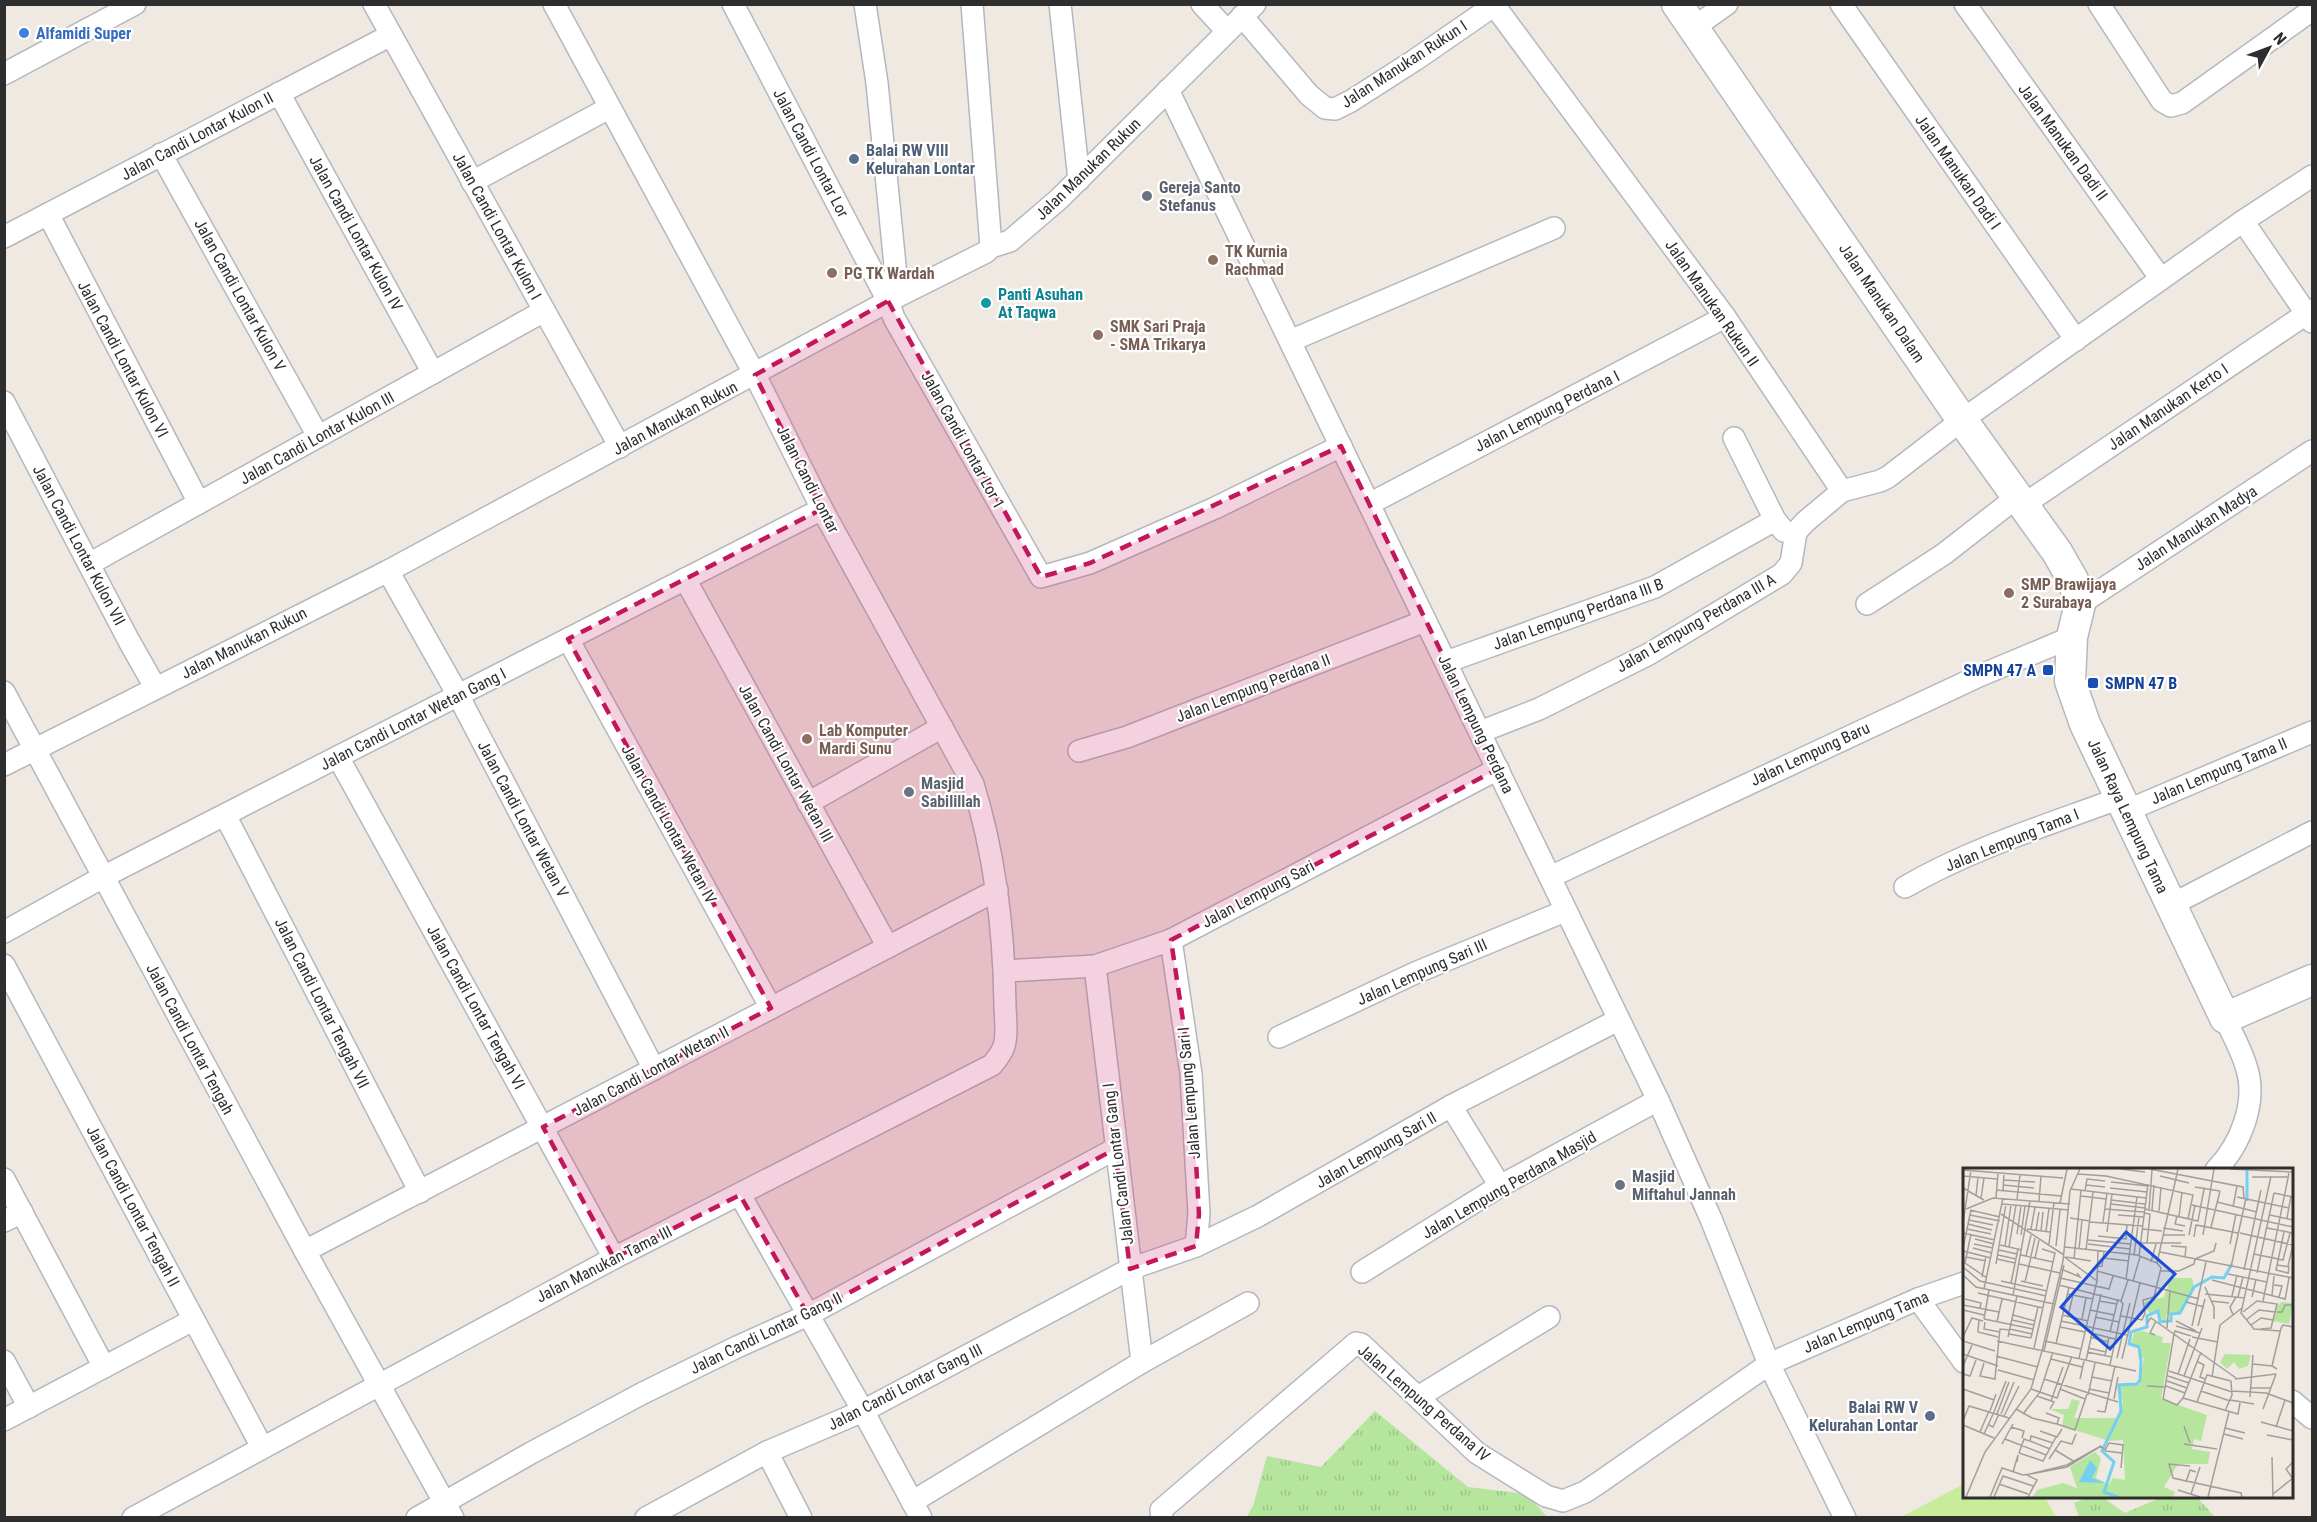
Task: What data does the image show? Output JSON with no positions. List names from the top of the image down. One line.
{"streets":{"street":["Jalan Manukan Rukun I","Jalan Candi Lontar Kulon II","Jalan Manukan Dadi II","Jalan Candi Lontar Lor","Jalan Manukan Rukun","Jalan Manukan Dadi I","Jalan Candi Lontar Kulon I","Jalan Candi Lontar Kulon IV","Jalan Candi Lontar Kulon V","Jalan Manukan Rukun II","Jalan Manukan Dalam","Jalan Candi Lontar Kulon VI","Jalan Manukan Kerto I","Jalan Lempung Perdana I","Jalan Candi Lontar Kulon III","Jalan Candi Lontar Lor 1","Jalan Candi Lontar","Jalan Manukan Madya","Jalan Candi Lontar Kulon VII","Jalan Lempung Perdana III B","Jalan Lempung Perdana III A","Jalan Lempung Perdana II","Jalan Candi Lontar Wetan Gang I","Jalan Lempung Perdana","Jalan Lempung Baru","Jalan Candi Lontar Wetan III","Jalan Lempung Tama II","Jalan Raya Lempung Tama","Jalan Candi Lontar Wetan V","Jalan Candi Lontar Wetan IV","Jalan Lempung Tama I","Jalan Lempung Sari","Jalan Lempung Sari III","Jalan Candi Lontar Tengah VII","Jalan Candi Lontar Tengah VI","Jalan Candi Lontar Tengah","Jalan Candi Lontar Wetan II","Jalan Lempung Sari I","Jalan Lempung Sari II","Jalan Candi Lontar Gang I","Jalan Lempung Perdana Masjid","Jalan Candi Lontar Tengah II","Jalan Manukan Tama III","Jalan Lempung Tama","Jalan Candi Lontar Gang II","Jalan Candi Lontar Gang III","Jalan Lempung Perdana IV"]},"crossings":[["Jalan Manukan Rukun I","Jalan Manukan Rukun"],["Jalan Manukan Rukun I","Jalan Manukan Rukun II"],["Jalan Candi Lontar Kulon II","Jalan Candi Lontar Kulon I"],["Jalan Candi Lontar Kulon II","Jalan Candi Lontar Kulon IV"],["Jalan Candi Lontar Kulon II","Jalan Candi Lontar Kulon V"],["Jalan Candi Lontar Kulon II","Jalan Candi Lontar Kulon VI"],["Jalan Candi Lontar Lor","Jalan Manukan Rukun"],["Jalan Candi Lontar Lor","Jalan Candi Lontar Lor 1"],["Jalan Manukan Rukun","Jalan Candi Lontar Kulon I"],["Jalan Manukan Rukun","Jalan Candi Lontar Lor 1"],["Jalan Manukan Rukun","Jalan Candi Lontar"],["Jalan Manukan Rukun","Jalan Candi Lontar Kulon VII"],["Jalan Manukan Rukun","Jalan Lempung Perdana"],["Jalan Manukan Rukun","Jalan Candi Lontar Wetan V"],["Jalan Manukan Rukun","Jalan Candi Lontar Tengah"],["Jalan Candi Lontar Kulon I","Jalan Candi Lontar Kulon III"],["Jalan Candi Lontar Kulon IV","Jalan Candi Lontar Kulon III"],["Jalan Candi Lontar Kulon V","Jalan Candi Lontar Kulon III"],["Jalan Manukan Rukun II","Jalan Lempung Perdana I"],["Jalan Manukan Rukun II","Jalan Lempung Perdana III A"],["Jalan Manukan Dalam","Jalan Manukan Kerto I"],["Jalan Manukan Dalam","Jalan Manukan Madya"],["Jalan Manukan Dalam","Jalan Raya Lempung Tama"],["Jalan Candi Lontar Kulon VI","Jalan Candi Lontar Kulon III"],["Jalan Lempung Perdana I","Jalan Lempung Perdana"],["Jalan Candi Lontar Kulon III","Jalan Candi Lontar Kulon VII"],["Jalan Candi Lontar Lor 1","Jalan Lempung Perdana"],["Jalan Candi Lontar","Jalan Candi Lontar Wetan Gang I"],["Jalan Candi Lontar","Jalan Lempung Sari"],["Jalan Candi Lontar","Jalan Candi Lontar Wetan II"],["Jalan Candi Lontar","Jalan Manukan Tama III"],["Jalan Manukan Madya","Jalan Raya Lempung Tama"],["Jalan Lempung Perdana III B","Jalan Lempung Perdana"],["Jalan Lempung Perdana III A","Jalan Lempung Perdana"],["Jalan Lempung Perdana II","Jalan Lempung Perdana"],["Jalan Candi Lontar Wetan Gang I","Jalan Candi Lontar Wetan III"],["Jalan Candi Lontar Wetan Gang I","Jalan Candi Lontar Wetan V"],["Jalan Candi Lontar Wetan Gang I","Jalan Candi Lontar Wetan IV"],["Jalan Candi Lontar Wetan Gang I","Jalan Candi Lontar Tengah VII"],["Jalan Candi Lontar Wetan Gang I","Jalan Candi Lontar Tengah VI"],["Jalan Candi Lontar Wetan Gang I","Jalan Candi Lontar Tengah"],["Jalan Lempung Perdana","Jalan Lempung Baru"],["Jalan Lempung Perdana","Jalan Lempung Sari"],["Jalan Lempung Perdana","Jalan Lempung Sari III"],["Jalan Lempung Perdana","Jalan Lempung Sari II"],["Jalan Lempung Perdana","Jalan Lempung Perdana Masjid"],["Jalan Lempung Perdana","Jalan Lempung Tama"],["Jalan Lempung Perdana","Jalan Lempung Perdana IV"],["Jalan Lempung Baru","Jalan Raya Lempung Tama"],["Jalan Candi Lontar Wetan III","Jalan Candi Lontar Wetan II"],["Jalan Lempung Tama II","Jalan Raya Lempung Tama"],["Jalan Lempung Tama II","Jalan Lempung Tama I"],["Jalan Raya Lempung Tama","Jalan Lempung Tama I"],["Jalan Candi Lontar Wetan V","Jalan Candi Lontar Wetan II"],["Jalan Candi Lontar Wetan IV","Jalan Candi Lontar Wetan II"],["Jalan Lempung Sari","Jalan Lempung Sari I"],["Jalan Lempung Sari","Jalan Candi Lontar Gang I"],["Jalan Lempung Sari","Jalan Manukan Tama III"],["Jalan Candi Lontar Tengah VII","Jalan Candi Lontar Wetan II"],["Jalan Candi Lontar Tengah VI","Jalan Candi Lontar Wetan II"],["Jalan Candi Lontar Tengah VI","Jalan Manukan Tama III"],["Jalan Candi Lontar Tengah","Jalan Candi Lontar Wetan II"],["Jalan Candi Lontar Tengah","Jalan Manukan Tama III"],["Jalan Candi Lontar Tengah","Jalan Candi Lontar Gang II"],["Jalan Lempung Sari I","Jalan Lempung Sari II"],["Jalan Lempung Sari II","Jalan Candi Lontar Gang I"],["Jalan Lempung Sari II","Jalan Candi Lontar Gang III"],["Jalan Candi Lontar Gang I","Jalan Candi Lontar Gang II"],["Jalan Candi Lontar Gang I","Jalan Candi Lontar Gang III"],["Jalan Candi Lontar Tengah II","Jalan Manukan Tama III"],["Jalan Lempung Tama","Jalan Lempung Perdana IV"]],"places":{"other":["Alfamidi Super","Balai RW VIII Kelurahan Lontar","Gereja Santo Stefanus","TK Kurnia Rachmad","PG TK Wardah","Panti Asuhan At Taqwa","SMK Sari Praja - SMA Trikarya","SMP Brawijaya 2 Surabaya","Lab Komputer Mardi Sunu","Masjid Sabilillah","Masjid Miftahul Jannah","Balai RW V Kelurahan Lontar"],"transit":["SMPN 47 A","SMPN 47 B"]},"north":"top right"}
